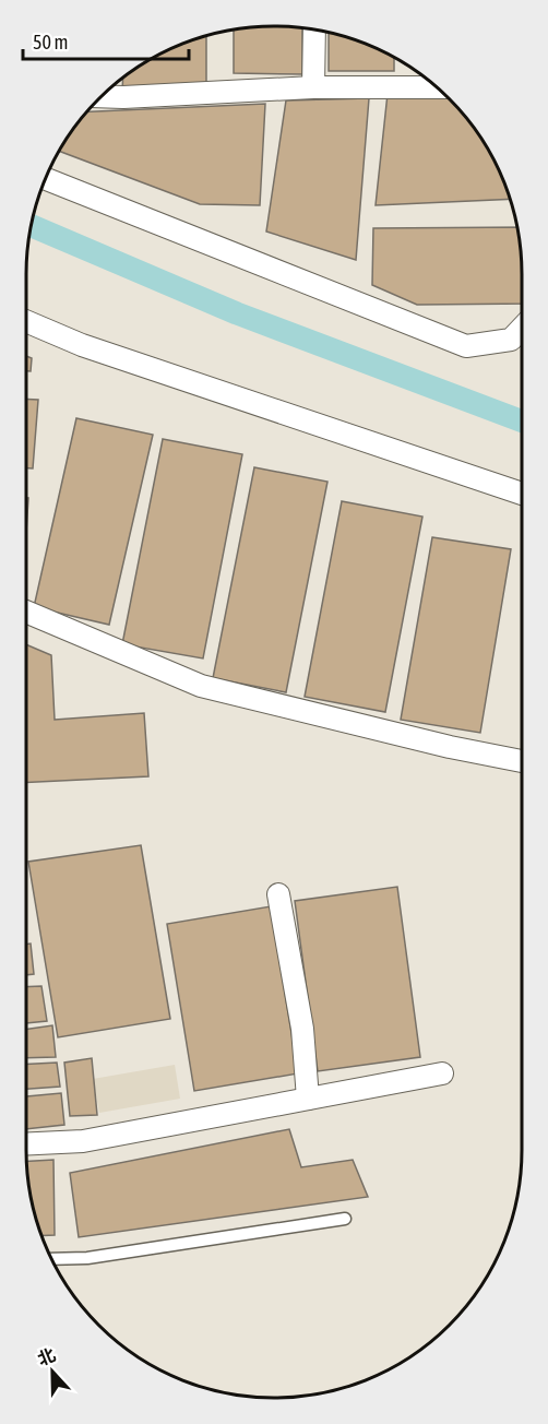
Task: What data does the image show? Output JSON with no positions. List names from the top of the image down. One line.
{"scale_bar":"50 m","north":"top"}
